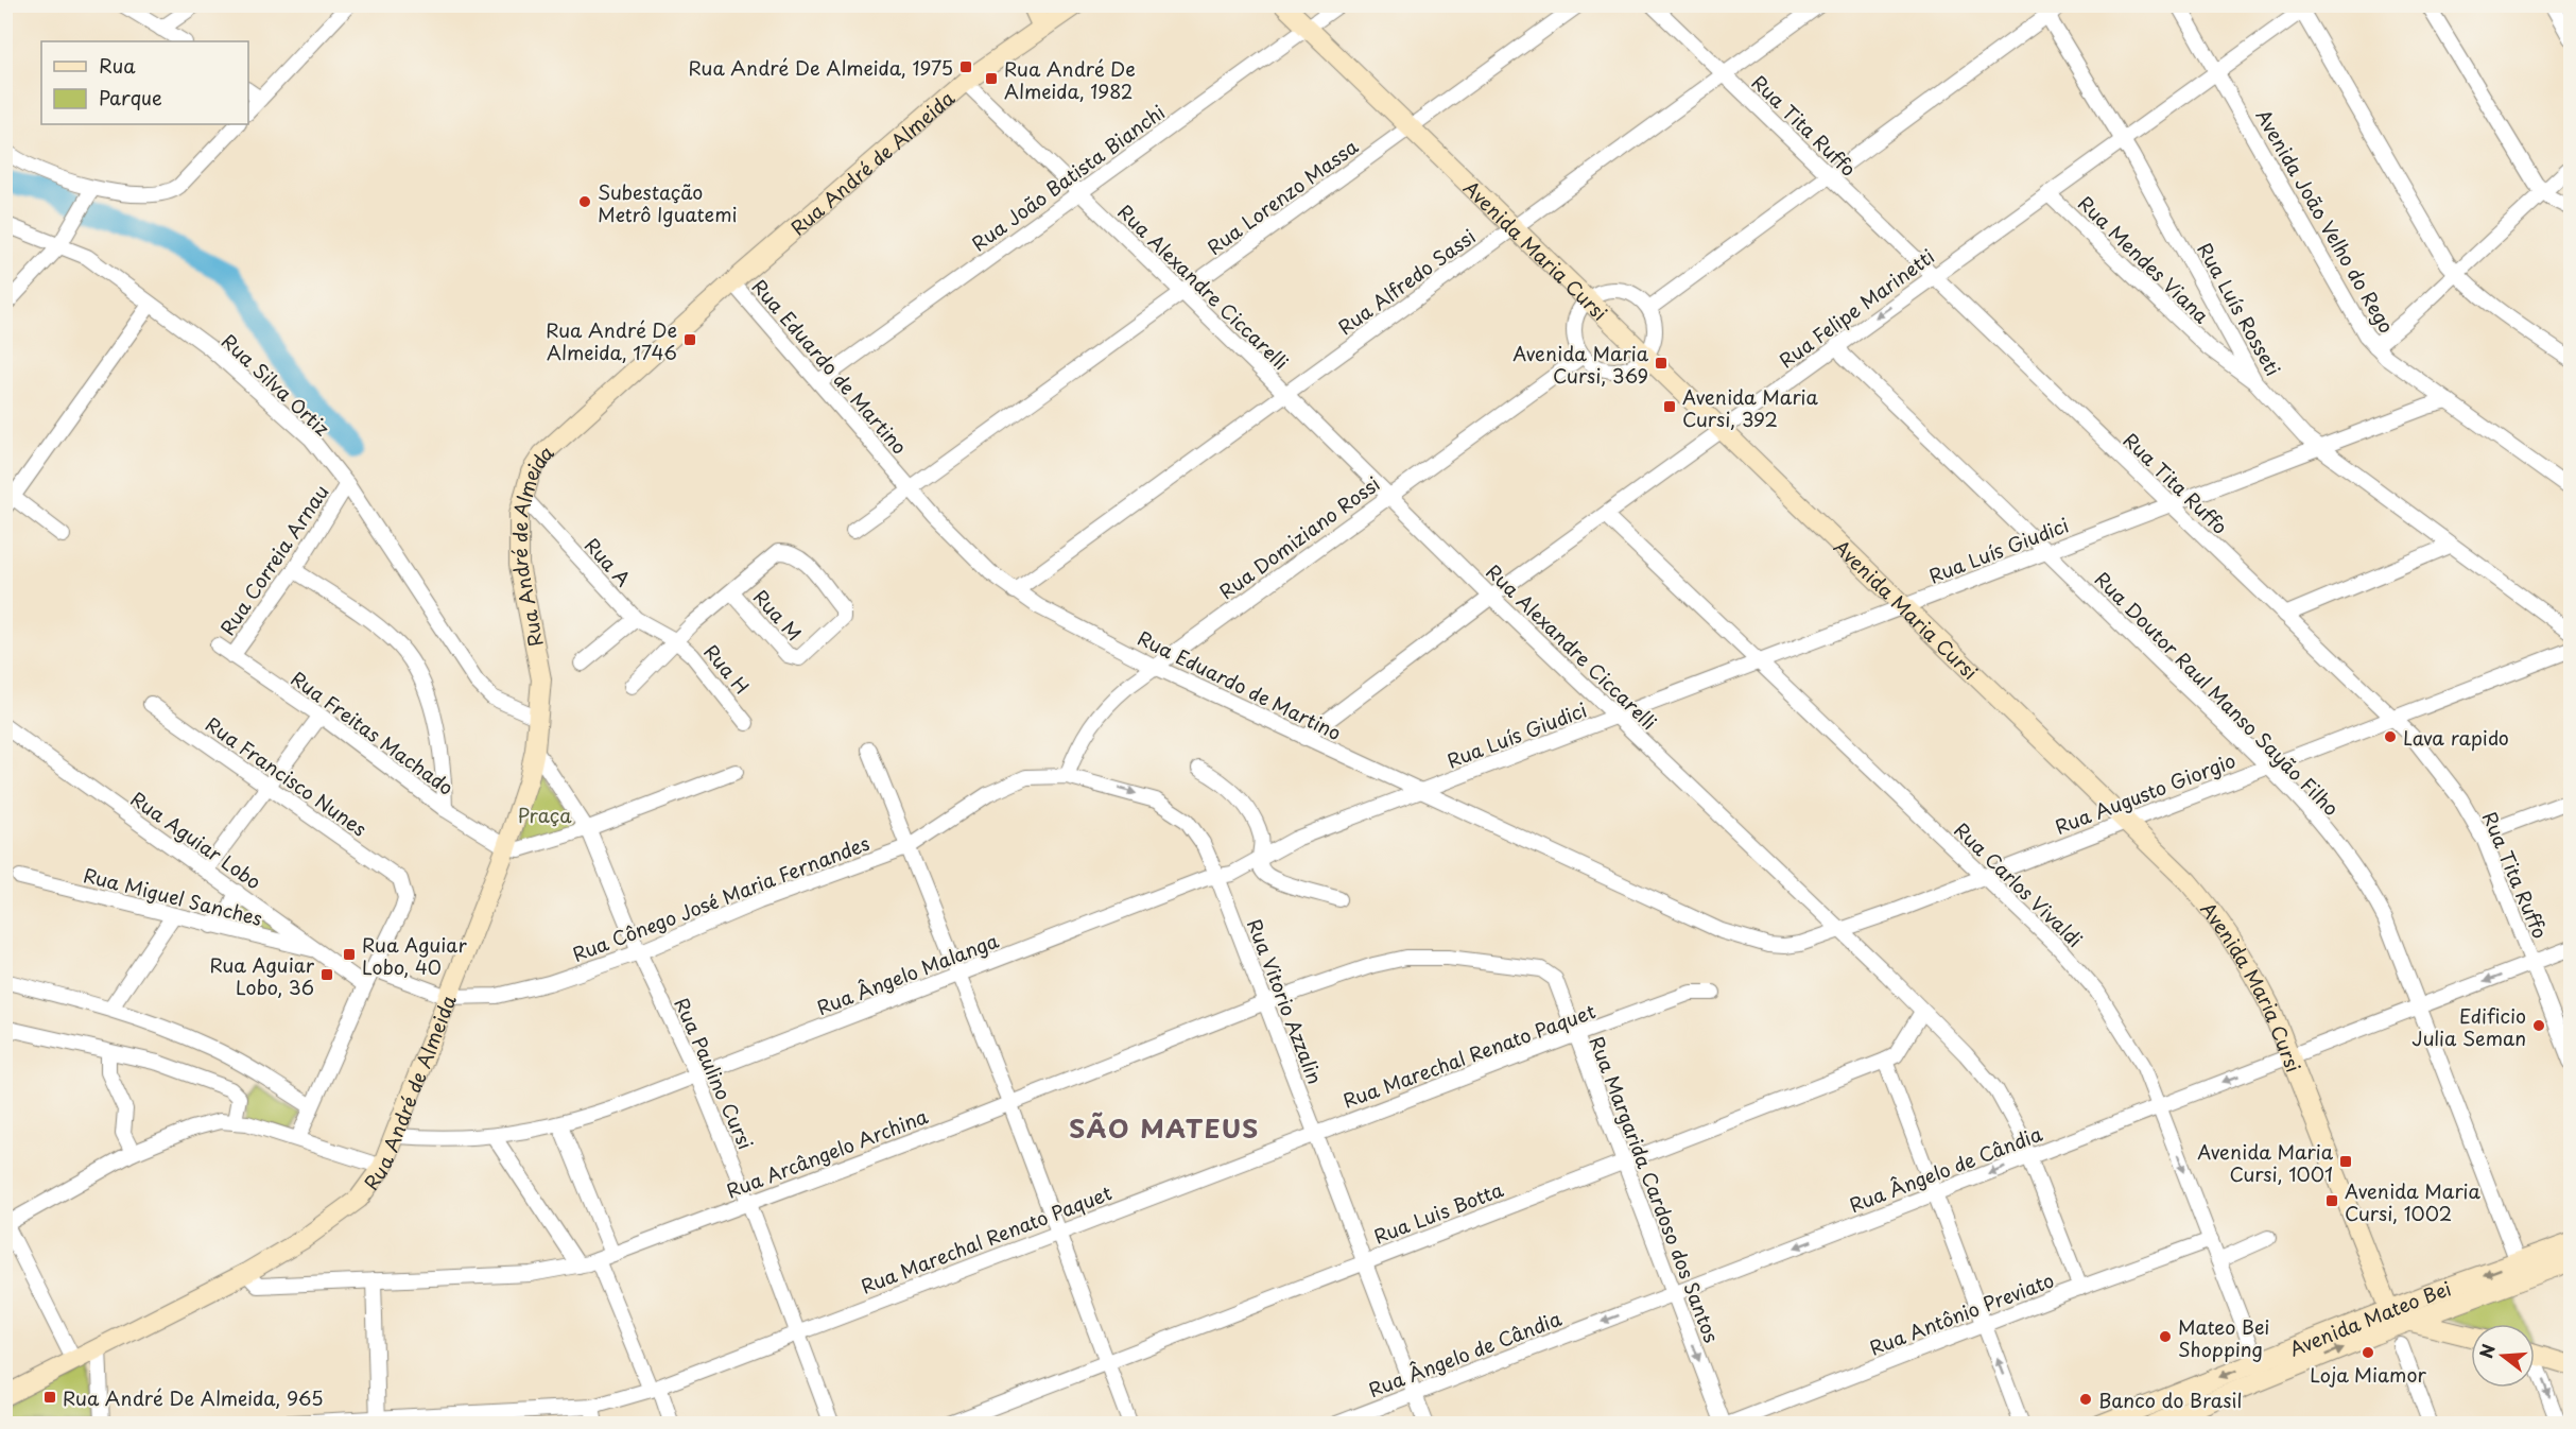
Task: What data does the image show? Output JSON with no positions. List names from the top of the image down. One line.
{"streets":{"main road":["Rua André de Almeida","Avenida Maria Cursi","Avenida Mateo Bei"],"street":["Rua Tita Ruffo","Rua João Batista Bianchi","Rua Lorenzo Massa","Avenida João Velho do Rego","Rua Mendes Viana","Rua Alfredo Sassi","Rua Alexandre Ciccarelli","Rua Felipe Marinetti","Rua Luís Rosseti","Rua Eduardo de Martino","Rua Silva Ortiz","Rua Domiziano Rossi","Rua Luís Giudici","Rua Correia Arnau","Rua A","Rua M","Rua H","Rua Doutor Raul Manso Sayão Filho","Rua Freitas Machado","Rua Francisco Nunes","Rua Augusto Giorgio","Rua Aguiar Lobo","Rua Carlos Vivaldi","Rua Miguel Sanches","Rua Cônego José Maria Fernandes","Rua Ângelo Malanga","Rua Vitorio Azzalin","Rua Marechal Renato Paquet","Rua Paulino Cursi","Rua Arcângelo Archina","Rua Ângelo de Cândia","Rua Margarida Cardoso dos Santos","Rua Luis Botta","Rua Antônio Previato"]},"crossings":[["Rua Tita Ruffo","Rua Alfredo Sassi"],["Rua Tita Ruffo","Rua Felipe Marinetti"],["Rua Tita Ruffo","Rua Luís Giudici"],["Rua Tita Ruffo","Rua Augusto Giorgio"],["Rua Tita Ruffo","Rua Ângelo de Cândia"],["Rua André de Almeida","Rua Alexandre Ciccarelli"],["Rua André de Almeida","Rua Eduardo de Martino"],["Rua André de Almeida","Rua Silva Ortiz"],["Rua André de Almeida","Rua A"],["Rua André de Almeida","Rua Freitas Machado"],["Rua André de Almeida","Rua Cônego José Maria Fernandes"],["Rua André de Almeida","Rua Ângelo Malanga"],["Rua André de Almeida","Rua Paulino Cursi"],["Rua André de Almeida","Rua Arcângelo Archina"],["Rua João Batista Bianchi","Avenida Maria Cursi"],["Rua João Batista Bianchi","Rua Alexandre Ciccarelli"],["Rua João Batista Bianchi","Rua Eduardo de Martino"],["Rua Lorenzo Massa","Avenida Maria Cursi"],["Rua Lorenzo Massa","Rua Alexandre Ciccarelli"],["Rua Lorenzo Massa","Rua Eduardo de Martino"],["Avenida João Velho do Rego","Rua Felipe Marinetti"],["Avenida João Velho do Rego","Rua Luís Giudici"],["Avenida Maria Cursi","Rua Alfredo Sassi"],["Avenida Maria Cursi","Rua Felipe Marinetti"],["Avenida Maria Cursi","Rua Luís Giudici"],["Avenida Maria Cursi","Rua Augusto Giorgio"],["Avenida Maria Cursi","Rua Ângelo de Cândia"],["Avenida Maria Cursi","Avenida Mateo Bei"],["Rua Mendes Viana","Rua Felipe Marinetti"],["Rua Mendes Viana","Rua Luís Rosseti"],["Rua Alfredo Sassi","Rua Alexandre Ciccarelli"],["Rua Alfredo Sassi","Rua Eduardo de Martino"],["Rua Alexandre Ciccarelli","Rua Felipe Marinetti"],["Rua Alexandre Ciccarelli","Rua Eduardo de Martino"],["Rua Alexandre Ciccarelli","Rua Domiziano Rossi"],["Rua Alexandre Ciccarelli","Rua Luís Giudici"],["Rua Alexandre Ciccarelli","Rua Augusto Giorgio"],["Rua Alexandre Ciccarelli","Rua Ângelo de Cândia"],["Rua Alexandre Ciccarelli","Rua Luis Botta"],["Rua Alexandre Ciccarelli","Rua Antônio Previato"],["Rua Felipe Marinetti","Rua Luís Rosseti"],["Rua Felipe Marinetti","Rua Eduardo de Martino"],["Rua Felipe Marinetti","Rua Doutor Raul Manso Sayão Filho"],["Rua Felipe Marinetti","Rua Carlos Vivaldi"],["Rua Luís Rosseti","Rua Luís Giudici"],["Rua Eduardo de Martino","Rua Domiziano Rossi"],["Rua Eduardo de Martino","Rua Luís Giudici"],["Rua Eduardo de Martino","Rua Augusto Giorgio"],["Rua Eduardo de Martino","Rua Ângelo Malanga"],["Rua Silva Ortiz","Rua Correia Arnau"],["Rua Domiziano Rossi","Rua Cônego José Maria Fernandes"],["Rua Domiziano Rossi","Rua Vitorio Azzalin"],["Rua Luís Giudici","Rua Doutor Raul Manso Sayão Filho"],["Rua Luís Giudici","Rua Carlos Vivaldi"],["Rua Luís Giudici","Rua Ângelo Malanga"],["Rua Correia Arnau","Rua Freitas Machado"],["Rua A","Rua H"],["Rua Doutor Raul Manso Sayão Filho","Rua Augusto Giorgio"],["Rua Doutor Raul Manso Sayão Filho","Rua Ângelo de Cândia"],["Rua Doutor Raul Manso Sayão Filho","Avenida Mateo Bei"],["Rua Francisco Nunes","Rua Cônego José Maria Fernandes"],["Rua Augusto Giorgio","Rua Carlos Vivaldi"],["Rua Aguiar Lobo","Rua Miguel Sanches"],["Rua Carlos Vivaldi","Rua Ângelo de Cândia"],["Rua Carlos Vivaldi","Rua Antônio Previato"],["Rua Carlos Vivaldi","Avenida Mateo Bei"],["Rua Cônego José Maria Fernandes","Rua Vitorio Azzalin"],["Rua Cônego José Maria Fernandes","Rua Paulino Cursi"],["Rua Ângelo Malanga","Rua Vitorio Azzalin"],["Rua Ângelo Malanga","Rua Paulino Cursi"],["Rua Vitorio Azzalin","Rua Marechal Renato Paquet"],["Rua Vitorio Azzalin","Rua Arcângelo Archina"],["Rua Vitorio Azzalin","Rua Ângelo de Cândia"],["Rua Vitorio Azzalin","Rua Luis Botta"],["Rua Marechal Renato Paquet","Rua Paulino Cursi"],["Rua Marechal Renato Paquet","Rua Margarida Cardoso dos Santos"],["Rua Paulino Cursi","Rua Arcângelo Archina"],["Rua Arcângelo Archina","Rua Margarida Cardoso dos Santos"],["Rua Ângelo de Cândia","Rua Margarida Cardoso dos Santos"],["Rua Margarida Cardoso dos Santos","Rua Luis Botta"],["Rua Margarida Cardoso dos Santos","Rua Antônio Previato"]],"one_way":["Rua Ângelo de Cândia"],"districts":["SÃO MATEUS"],"parks":["Praça"],"places":{"transit":["Rua André De Almeida, 1975","Rua André De Almeida, 1982","Rua André De Almeida, 1746","Avenida Maria Cursi, 369","Avenida Maria Cursi, 392","Rua Aguiar Lobo, 40","Rua Aguiar Lobo, 36","Avenida Maria Cursi, 1001","Avenida Maria Cursi, 1002","Rua André De Almeida, 965"],"other":["Subestação Metrô Iguatemi","Lava rapido","Edificio Julia Seman","Mateo Bei Shopping","Loja Miamor","Banco do Brasil"]},"legend":["Rua","Parque"],"north":"left"}
